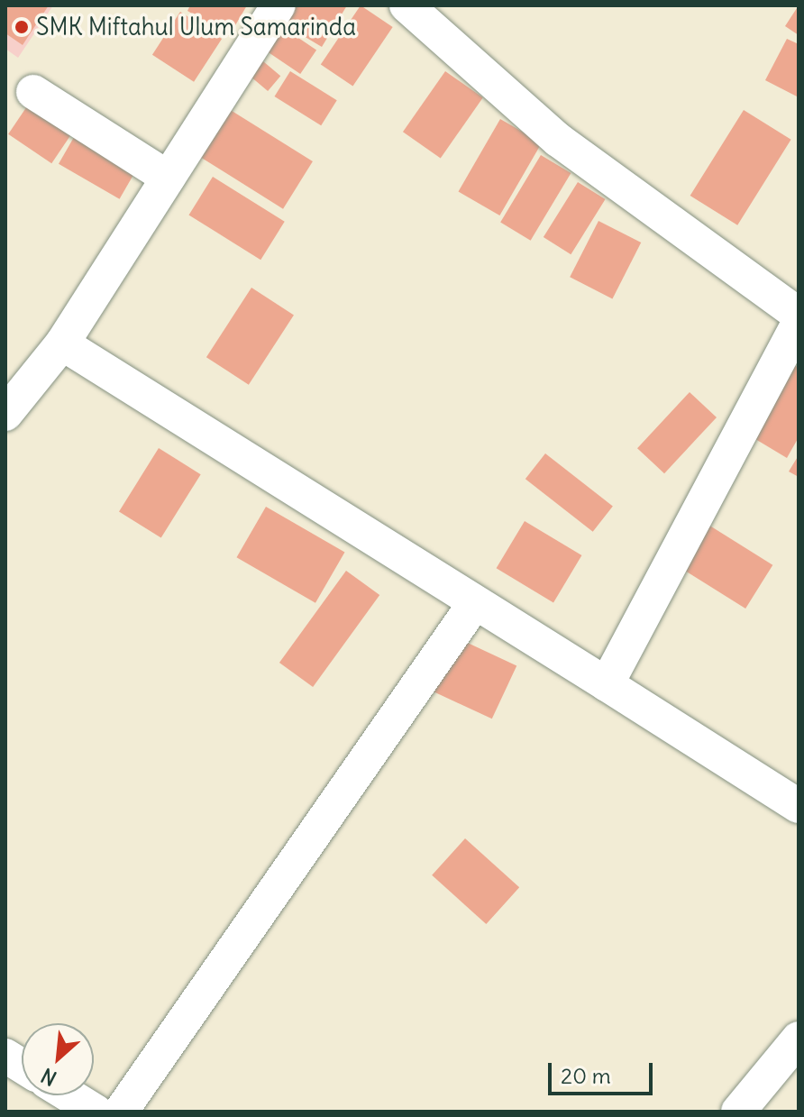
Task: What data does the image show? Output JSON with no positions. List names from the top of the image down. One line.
{"places":["SMK Miftahul Ulum Samarinda"],"scale_bar":"20 m","north":"bottom left"}
